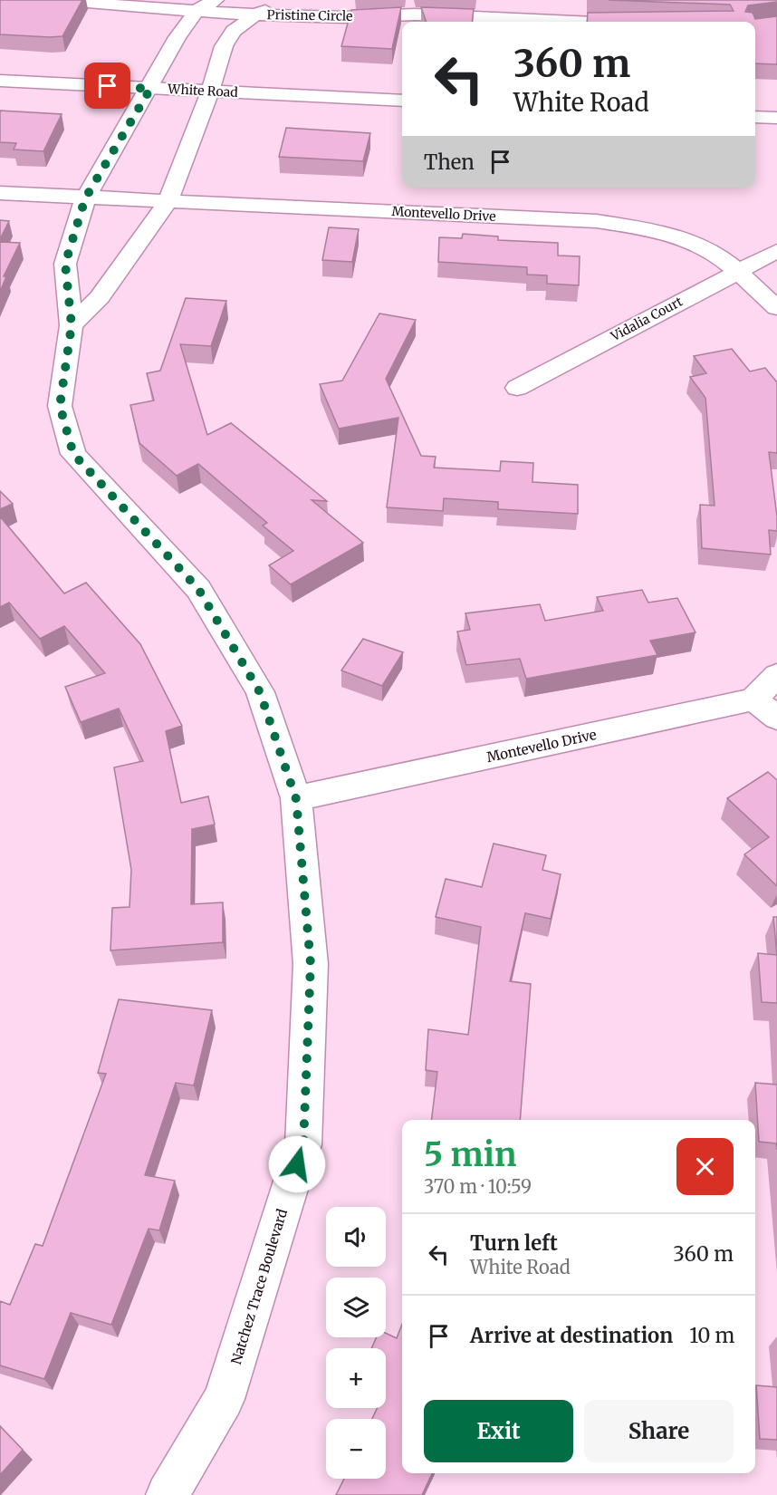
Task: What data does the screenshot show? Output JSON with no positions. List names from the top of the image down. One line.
{"streets":{"street":["Pristine Circle","White Road","Montevello Drive","Vidalia Court","Natchez Trace Boulevard"]},"crossings":[["Pristine Circle","Natchez Trace Boulevard"],["White Road","Natchez Trace Boulevard"],["Montevello Drive","Vidalia Court"],["Montevello Drive","Natchez Trace Boulevard"]],"page":{"turn":["360 m","White Road"],"then":"Then","heading":["5 min","370 m · 10:59"],"map_buttons":["+","−"],"list":[{"name":"Turn left","note":"White Road","value":"360 m"},{"name":"Arrive at destination","value":"10 m"}],"buttons":["Exit","Share"]}}
